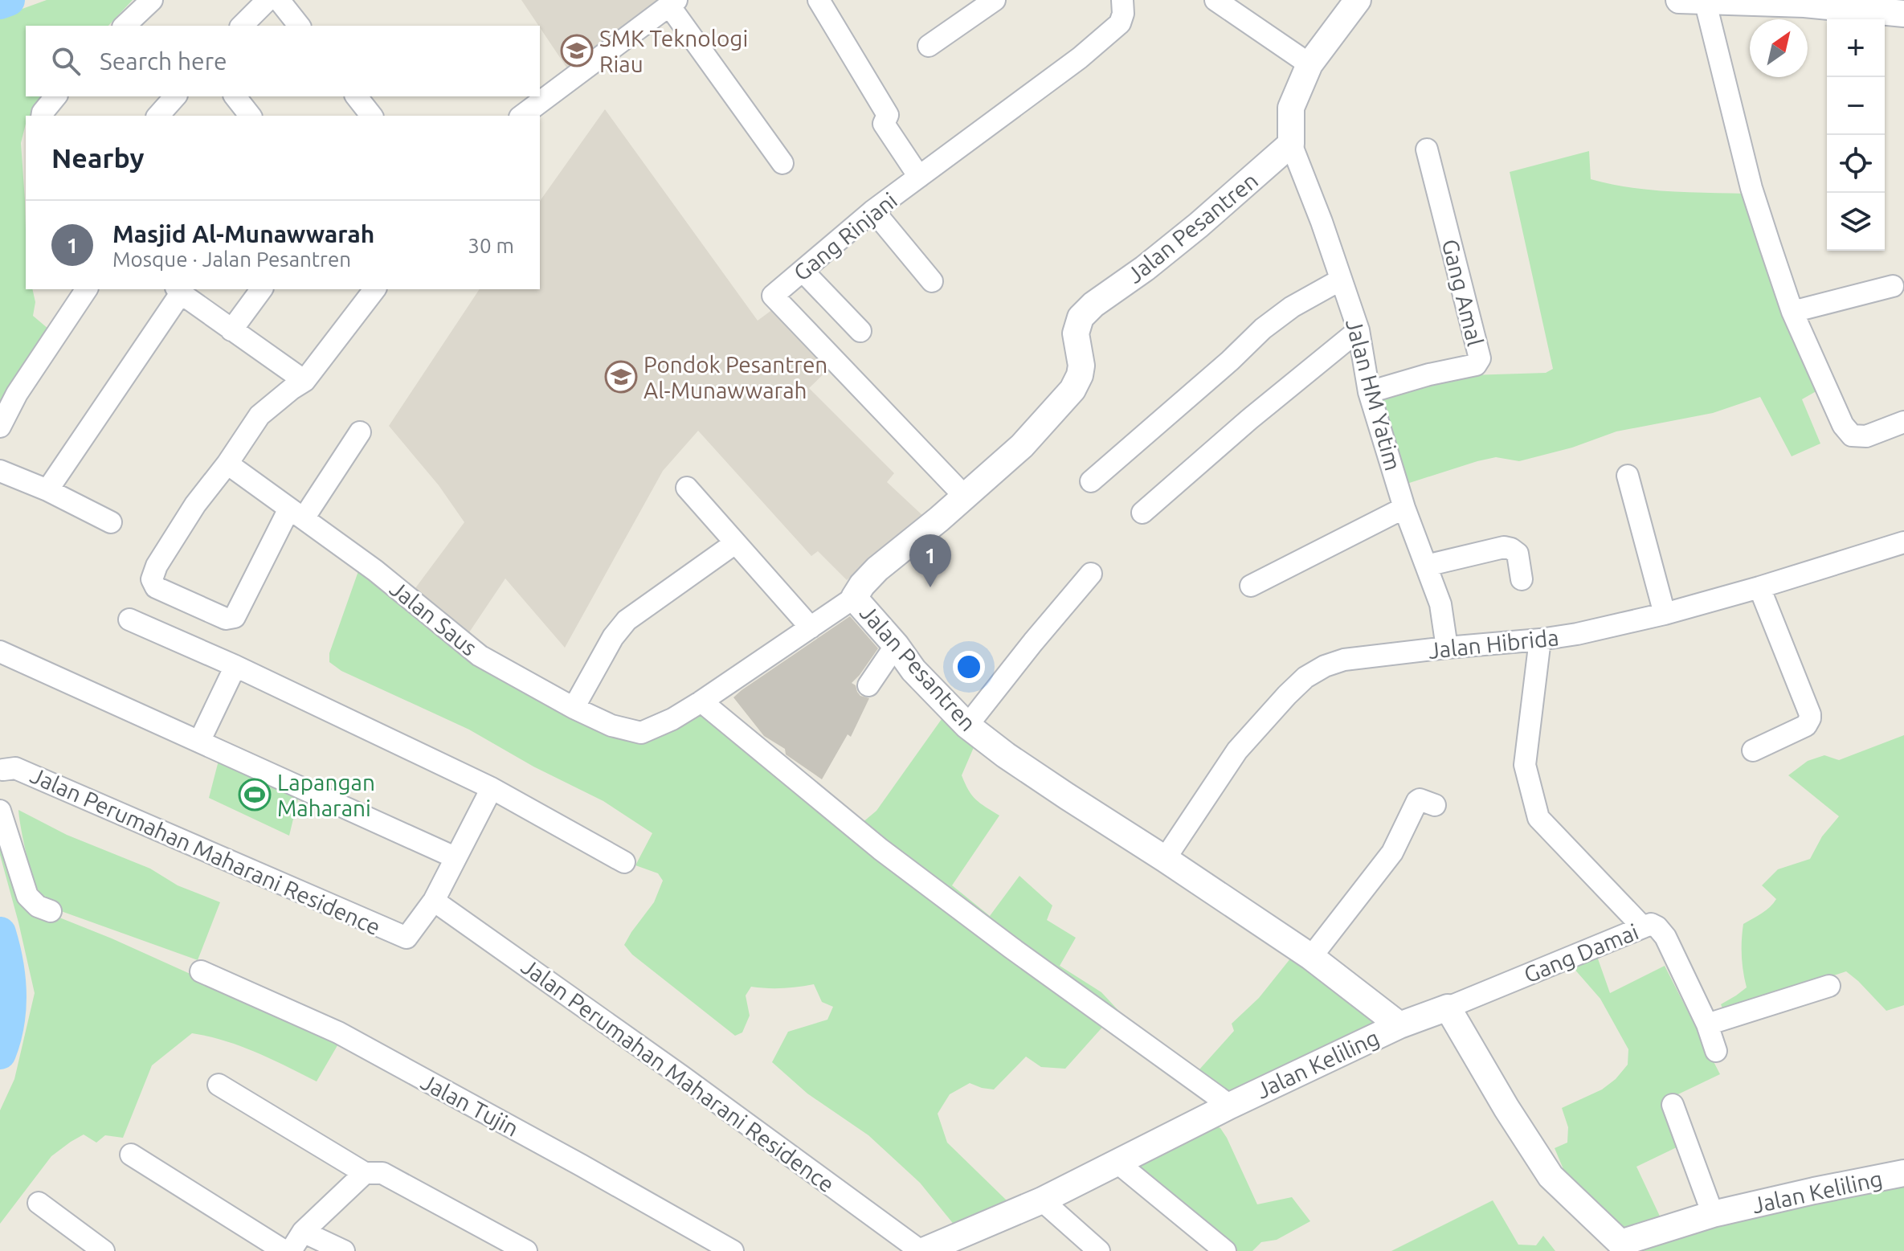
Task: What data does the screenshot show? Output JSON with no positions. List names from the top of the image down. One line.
{"streets":{"street":["Jalan Pesantren","Gang Rinjani","Gang Amal","Jalan HM Yatim","Jalan Saus","Jalan Hibrida","Jalan Perumahan Maharani Residence","Gang Damai","Jalan Keliling","Jalan Tujin"]},"crossings":[["Jalan Pesantren","Gang Rinjani"],["Jalan Pesantren","Jalan HM Yatim"],["Jalan Pesantren","Jalan Saus"],["Jalan Pesantren","Jalan Hibrida"],["Jalan Pesantren","Jalan Keliling"],["Gang Amal","Jalan HM Yatim"],["Jalan HM Yatim","Jalan Hibrida"],["Jalan Perumahan Maharani Residence","Jalan Keliling"],["Gang Damai","Jalan Keliling"]],"places":{"school or university":["SMK Teknologi Riau","Pondok Pesantren Al-Munawwarah"],"sports":["Lapangan Maharani"]},"north":"top right","page":{"map_buttons":["+","−"],"search":"Search here","heading":"Nearby","list":[{"mark":"1","name":"Masjid Al-Munawwarah","note":"Mosque · Jalan Pesantren","value":"30 m"}],"pins":"1"}}
